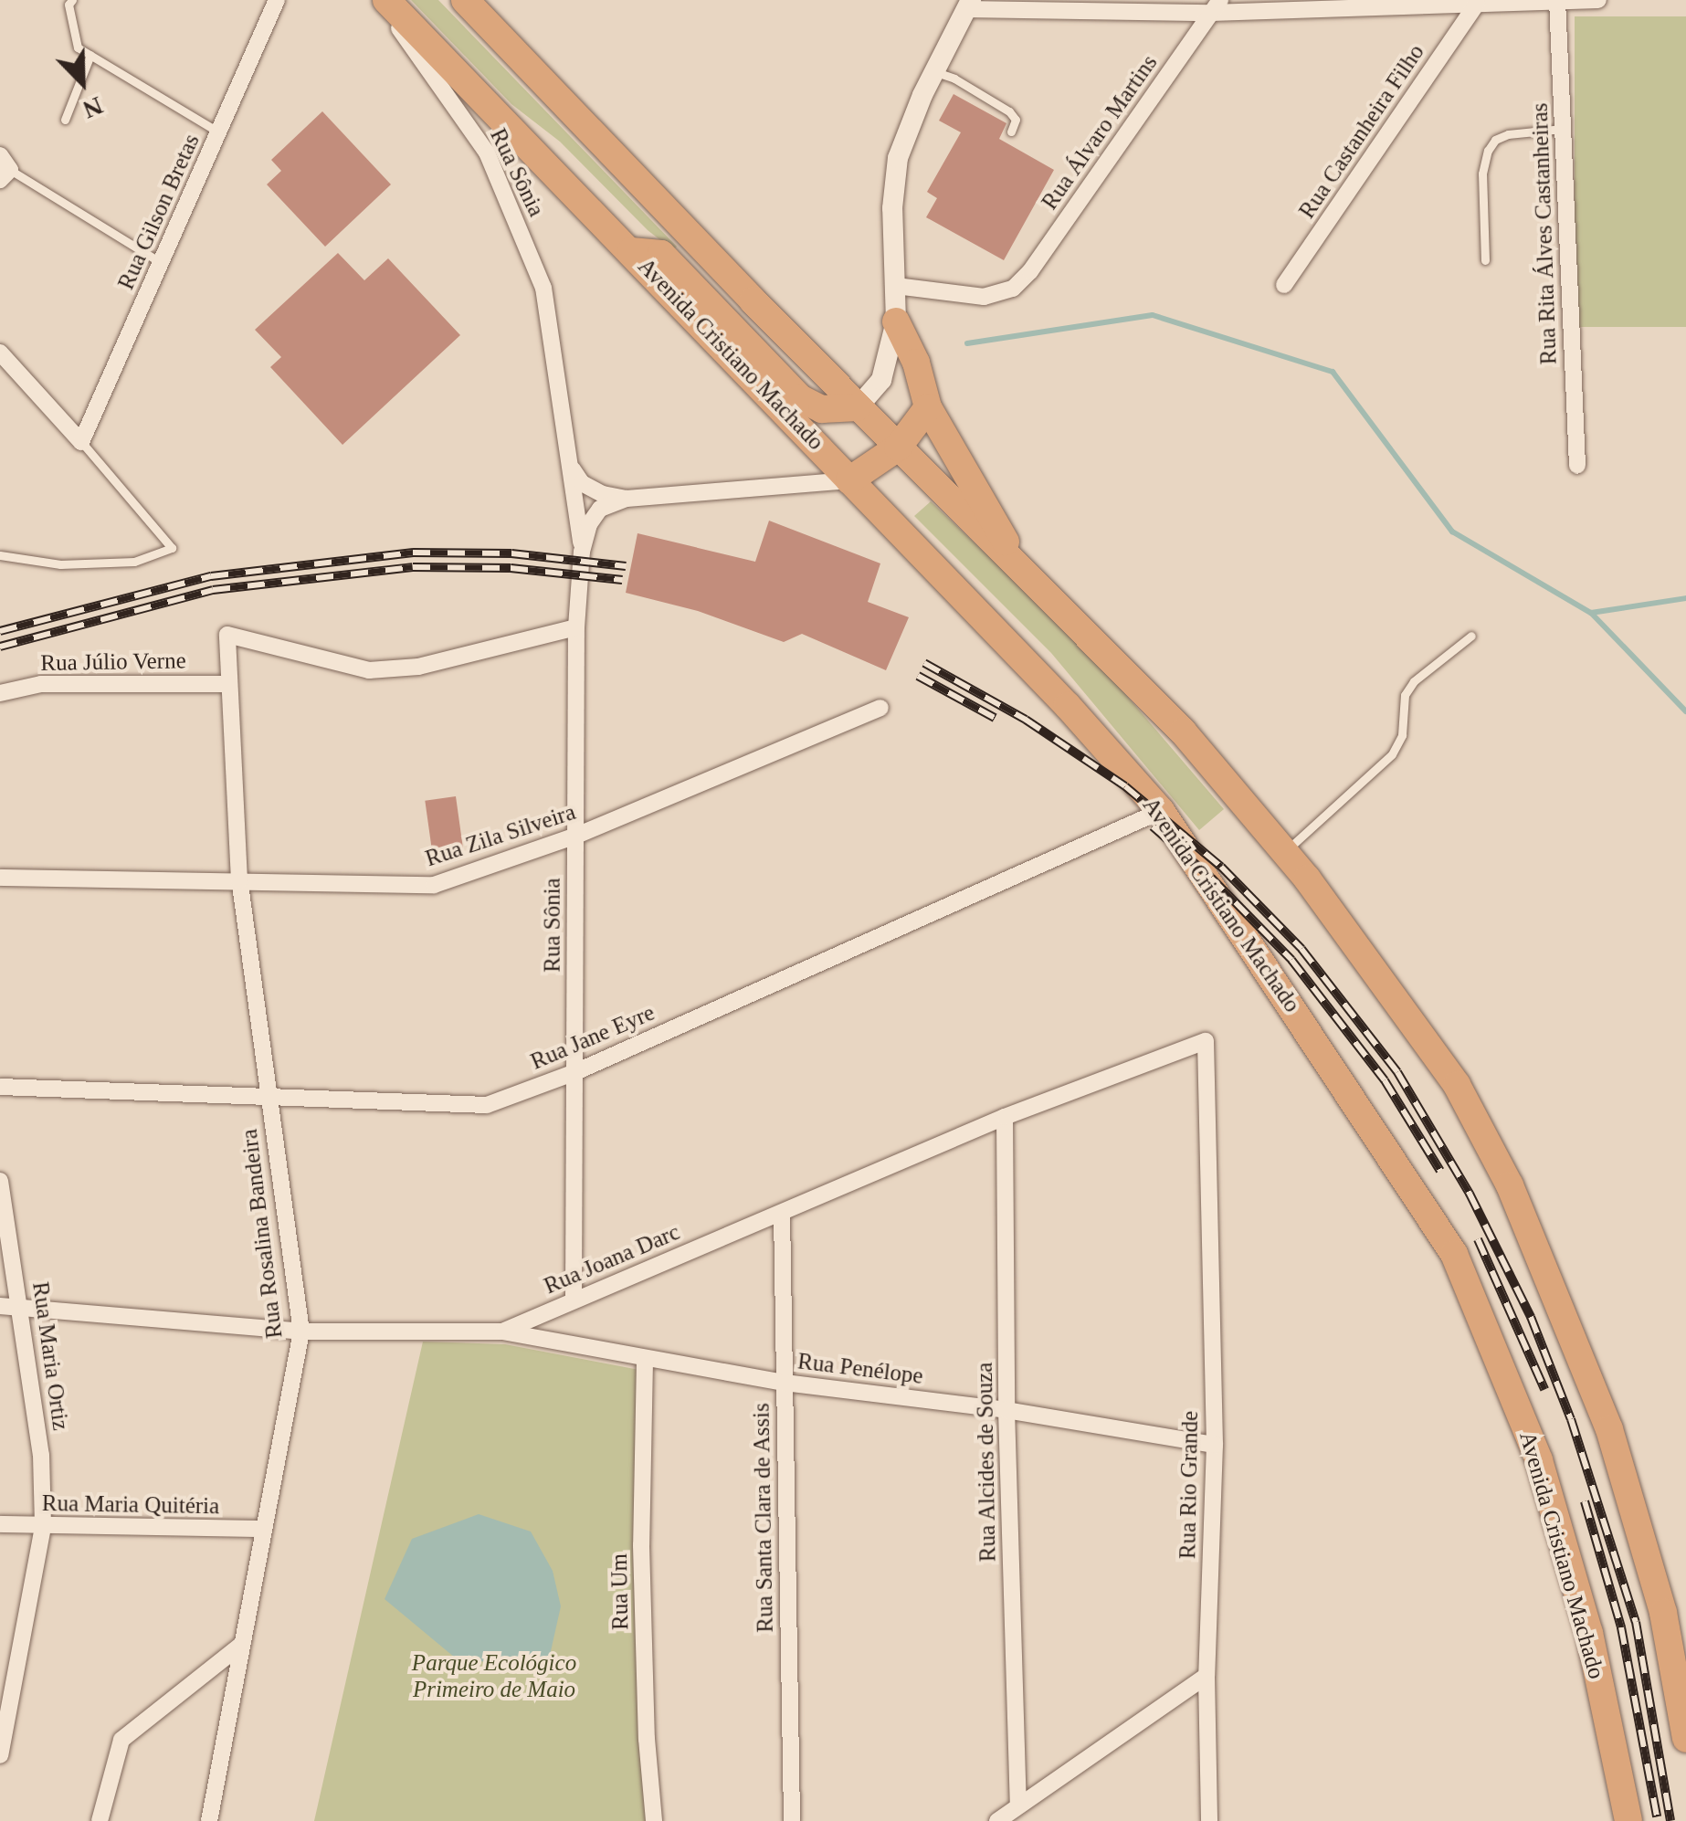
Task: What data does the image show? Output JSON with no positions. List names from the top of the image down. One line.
{"streets":{"highway":["Avenida Cristiano Machado"],"street":["Rua Castanheira Filho","Rua Álvaro Martins","Rua Sônia","Rua Gilson Bretas","Rua Rita Álves Castanheiras","Rua Júlio Verne","Rua Zila Silveira","Rua Jane Eyre","Rua Rosalina Bandeira","Rua Joana Darc","Rua Maria Ortiz","Rua Penélope","Rua Alcides de Souza","Rua Rio Grande","Rua Maria Quitéria","Rua Santa Clara de Assis","Rua Um"]},"crossings":[["Rua Sônia","Avenida Cristiano Machado"],["Rua Sônia","Rua Zila Silveira"],["Rua Sônia","Rua Jane Eyre"],["Rua Sônia","Rua Rosalina Bandeira"],["Rua Sônia","Rua Joana Darc"],["Avenida Cristiano Machado","Rua Jane Eyre"],["Rua Júlio Verne","Rua Rosalina Bandeira"],["Rua Zila Silveira","Rua Rosalina Bandeira"],["Rua Jane Eyre","Rua Rosalina Bandeira"],["Rua Rosalina Bandeira","Rua Joana Darc"],["Rua Rosalina Bandeira","Rua Maria Quitéria"],["Rua Joana Darc","Rua Maria Ortiz"],["Rua Joana Darc","Rua Penélope"],["Rua Joana Darc","Rua Alcides de Souza"],["Rua Joana Darc","Rua Rio Grande"],["Rua Joana Darc","Rua Santa Clara de Assis"],["Rua Maria Ortiz","Rua Maria Quitéria"],["Rua Penélope","Rua Alcides de Souza"],["Rua Penélope","Rua Rio Grande"],["Rua Penélope","Rua Santa Clara de Assis"],["Rua Penélope","Rua Um"]],"parks":["Parque Ecológico Primeiro de Maio"],"north":"bottom right"}
